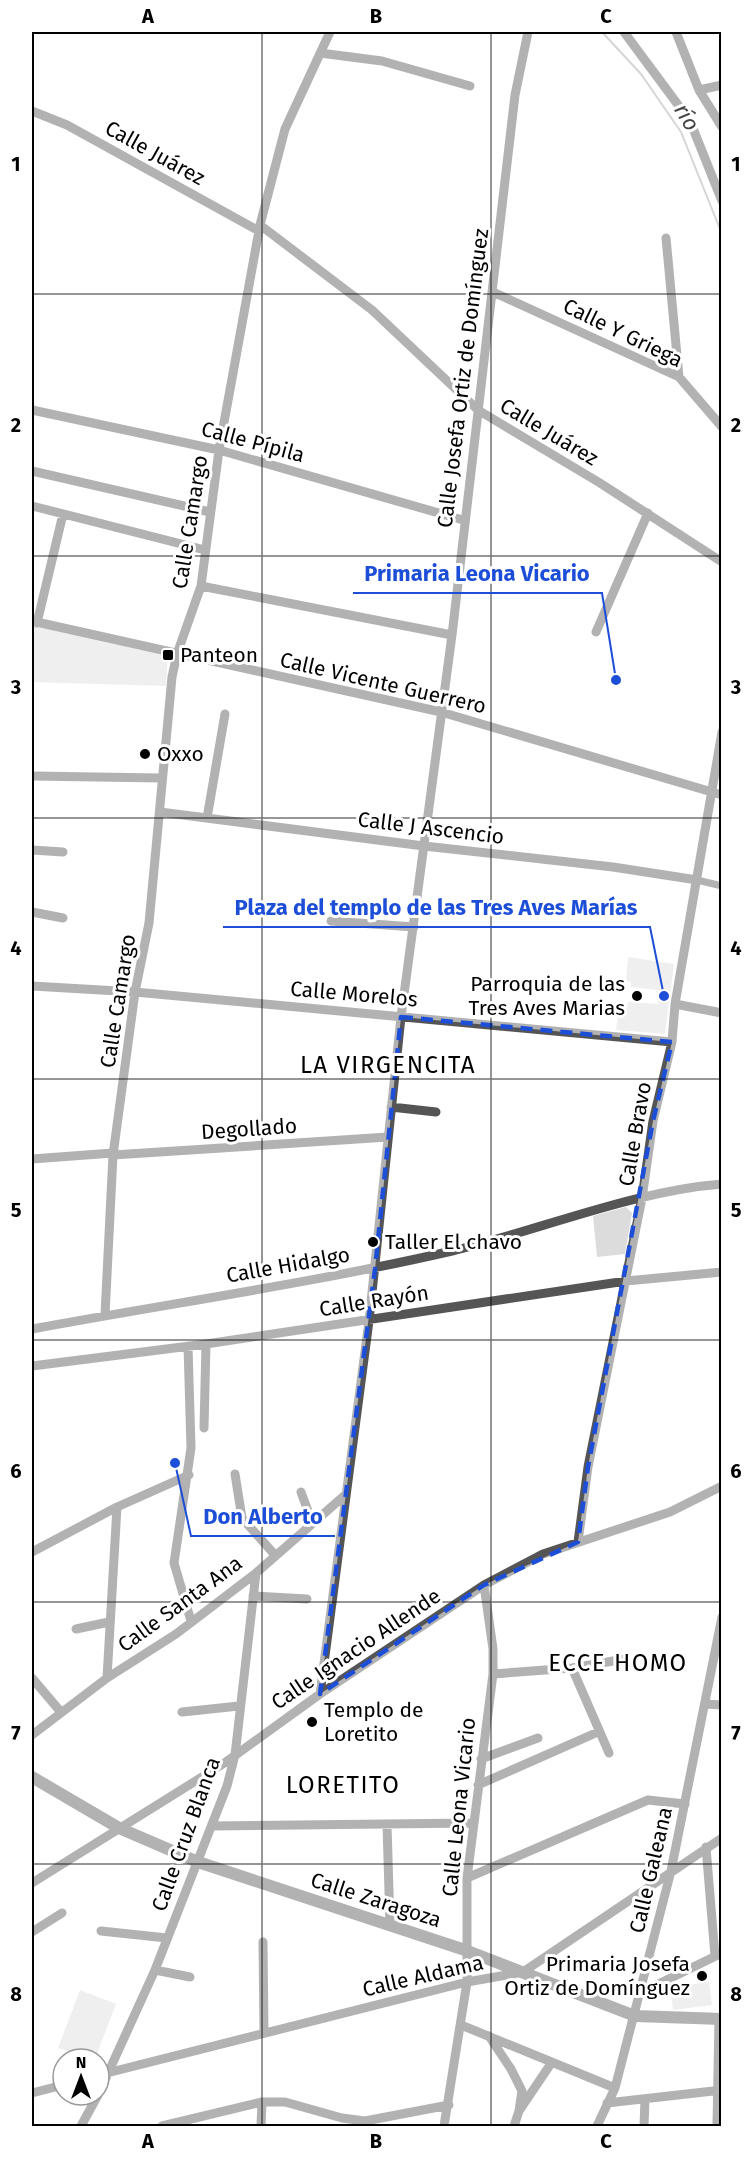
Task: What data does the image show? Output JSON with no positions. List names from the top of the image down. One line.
{"streets":{"street":["Calle Juárez","Calle Y Griega","Calle Josefa Ortiz de Domínguez","Calle Pípila","Calle Camargo","Calle Vicente Guerrero","Calle J Ascencio","Calle Morelos","Degollado","Calle Bravo","Calle Hidalgo","Calle Rayón","Calle Santa Ana","Calle Ignacio Allende","Calle Leona Vicario","Calle Cruz Blanca","Calle Galeana","Calle Zaragoza","Calle Aldama"]},"crossings":[["Calle Juárez","Calle Josefa Ortiz de Domínguez"],["Calle Juárez","Calle Camargo"],["Calle Y Griega","Calle Josefa Ortiz de Domínguez"],["Calle Josefa Ortiz de Domínguez","Calle Pípila"],["Calle Josefa Ortiz de Domínguez","Calle Vicente Guerrero"],["Calle Josefa Ortiz de Domínguez","Calle J Ascencio"],["Calle Josefa Ortiz de Domínguez","Calle Morelos"],["Calle Josefa Ortiz de Domínguez","Degollado"],["Calle Josefa Ortiz de Domínguez","Calle Hidalgo"],["Calle Josefa Ortiz de Domínguez","Calle Rayón"],["Calle Josefa Ortiz de Domínguez","Calle Santa Ana"],["Calle Josefa Ortiz de Domínguez","Calle Ignacio Allende"],["Calle Pípila","Calle Camargo"],["Calle Camargo","Calle Vicente Guerrero"],["Calle Camargo","Calle J Ascencio"],["Calle Camargo","Calle Morelos"],["Calle Camargo","Degollado"],["Calle Camargo","Calle Hidalgo"],["Calle Vicente Guerrero","Calle Bravo"],["Calle J Ascencio","Calle Bravo"],["Calle Morelos","Calle Bravo"],["Calle Bravo","Calle Hidalgo"],["Calle Bravo","Calle Rayón"],["Calle Bravo","Calle Ignacio Allende"],["Calle Santa Ana","Calle Cruz Blanca"],["Calle Ignacio Allende","Calle Leona Vicario"],["Calle Ignacio Allende","Calle Cruz Blanca"],["Calle Ignacio Allende","Calle Zaragoza"],["Calle Leona Vicario","Calle Zaragoza"],["Calle Leona Vicario","Calle Aldama"],["Calle Cruz Blanca","Calle Zaragoza"],["Calle Galeana","Calle Zaragoza"],["Calle Galeana","Calle Aldama"],["Calle Zaragoza","Calle Aldama"]],"districts":["LA VIRGENCITA","ECCE HOMO","LORETITO"],"water":["río"],"places":{"transit":["Panteon"],"other":["Primaria Leona Vicario","Oxxo","Parroquia de las Tres Aves Marias","Plaza del templo de las Tres Aves Marías","Taller El chavo","Don Alberto","Templo de Loretito","Primaria Josefa Ortiz de Domínguez"]},"north":"top","grid":{"columns":["A","B","C"],"rows":["1","2","3","4","5","6","7","8"]}}
